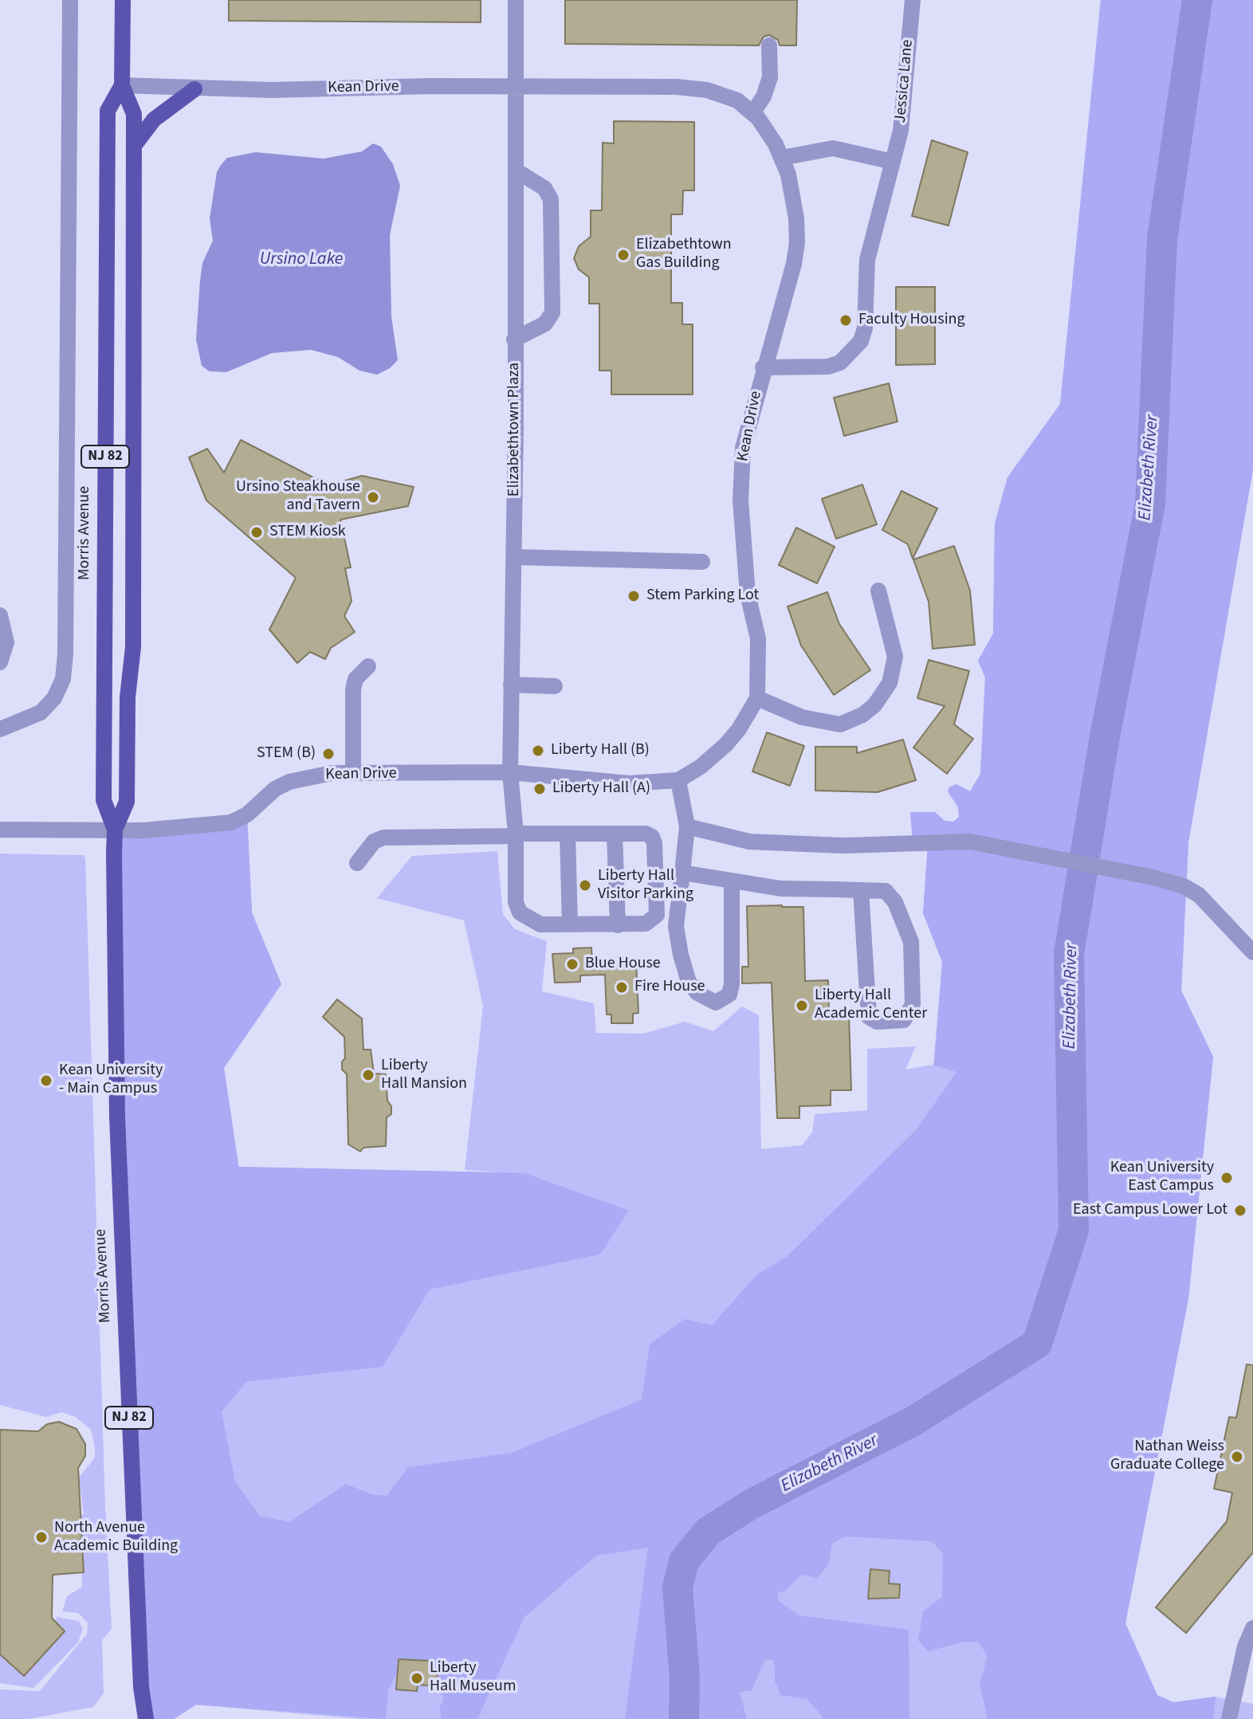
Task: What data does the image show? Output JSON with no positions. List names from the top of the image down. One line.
{"streets":{"main road":["NJ 82","Morris Avenue"],"street":["Jessica Lane","Kean Drive","Elizabethtown Plaza"]},"crossings":[["Jessica Lane","Kean Drive"],["Kean Drive","Elizabethtown Plaza"],["Kean Drive","Morris Avenue"]],"water":["Ursino Lake","Elizabeth River"],"places":["Elizabethtown Gas Building","Faculty Housing","Ursino Steakhouse and Tavern","STEM Kiosk","Stem Parking Lot","Liberty Hall (B)","STEM (B)","Liberty Hall (A)","Liberty Hall Visitor Parking","Blue House","Fire House","Liberty Hall Academic Center","Liberty Hall Mansion","Kean University - Main Campus","Kean University East Campus","East Campus Lower Lot","Nathan Weiss Graduate College","North Avenue Academic Building","Liberty Hall Museum"]}
